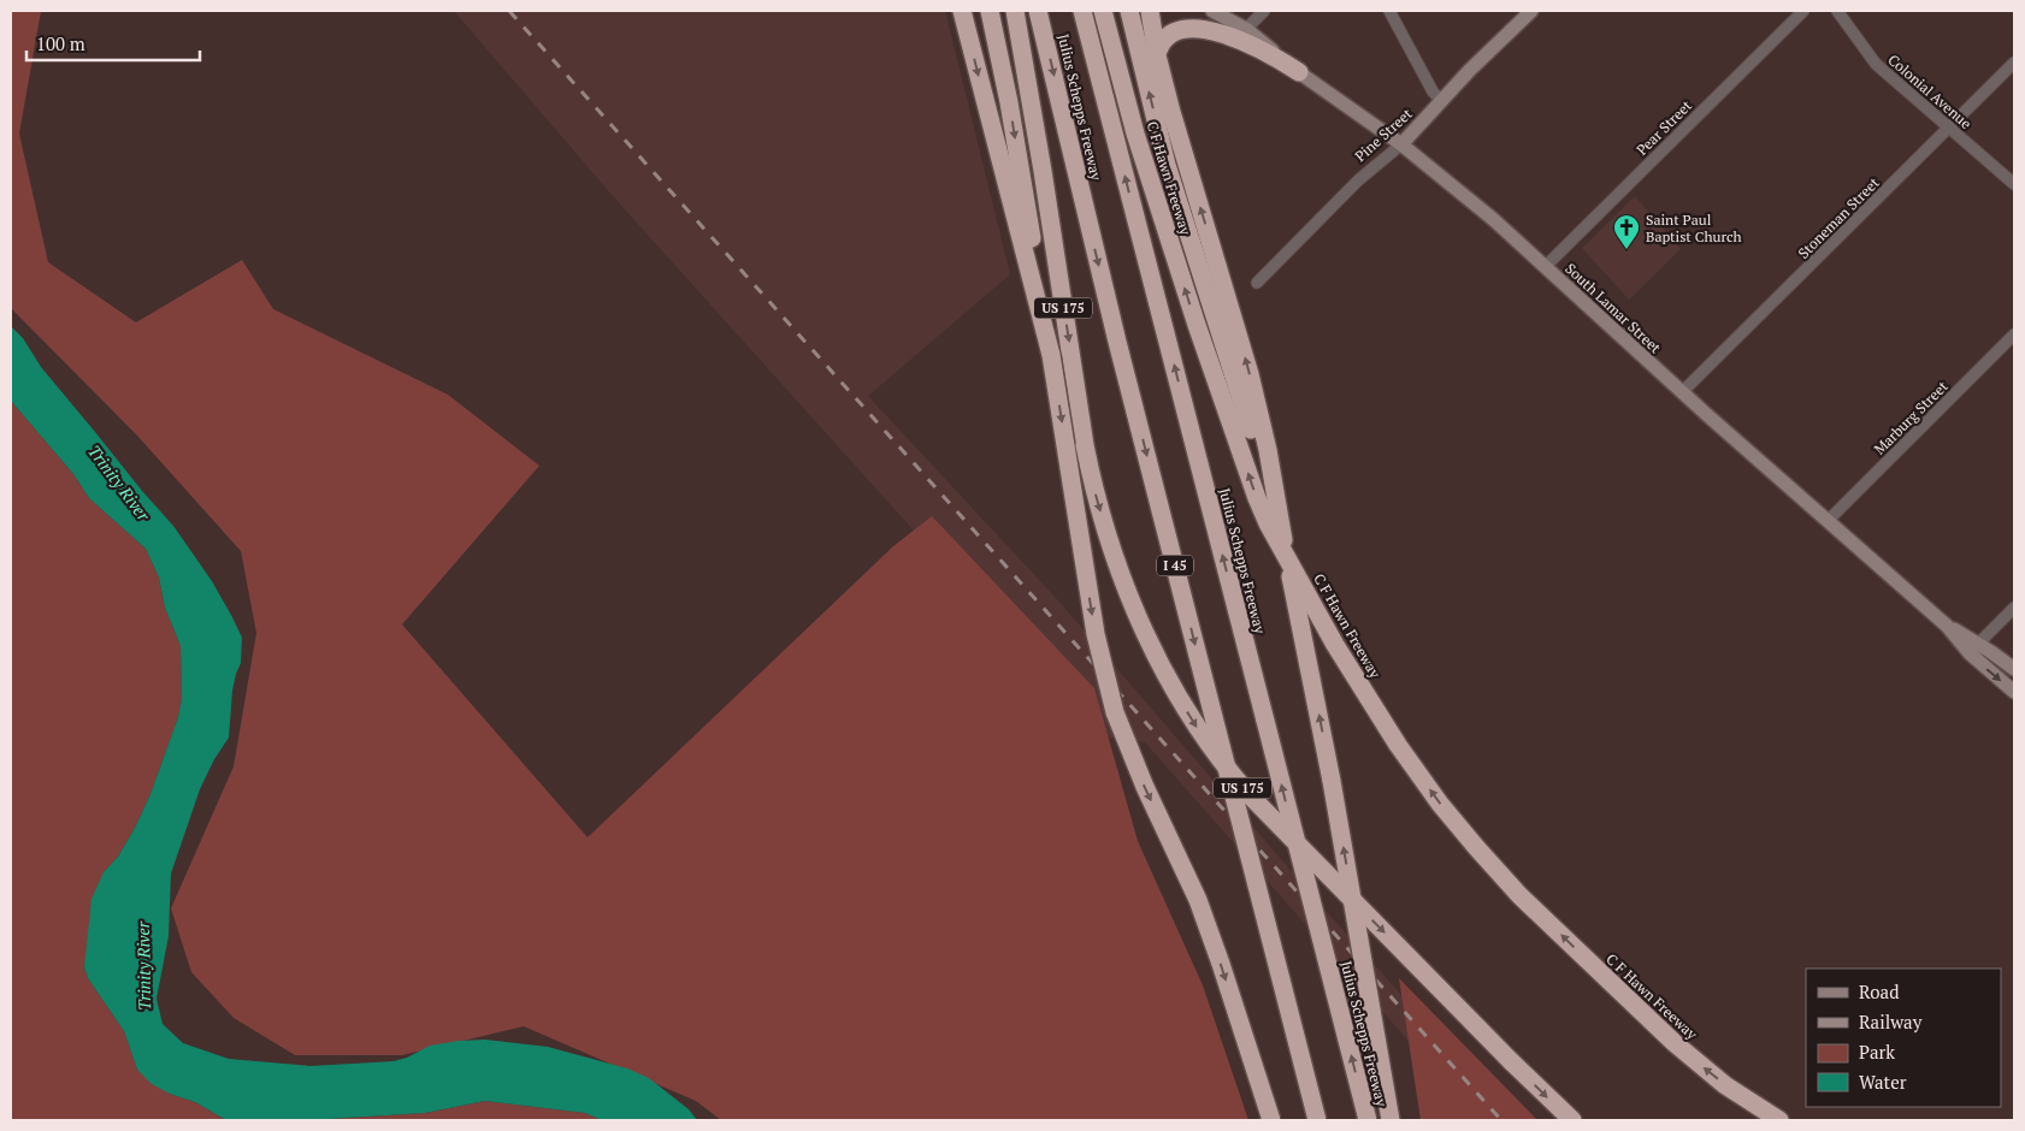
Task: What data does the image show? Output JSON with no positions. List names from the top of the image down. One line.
{"streets":{"highway":["Julius Schepps Freeway","C F Hawn Freeway","US 175","I 45"],"main road":["Pine Street","South Lamar Street"],"street":["Colonial Avenue","Pear Street","Stoneman Street","Marburg Street"]},"crossings":[["Colonial Avenue","Stoneman Street"],["Pear Street","South Lamar Street"],["Pine Street","South Lamar Street"],["Stoneman Street","South Lamar Street"],["South Lamar Street","Marburg Street"]],"water":["Trinity River"],"places":{"church":["Saint Paul Baptist Church"]},"legend":["Road","Railway","Park","Water"],"scale_bar":"100 m"}
